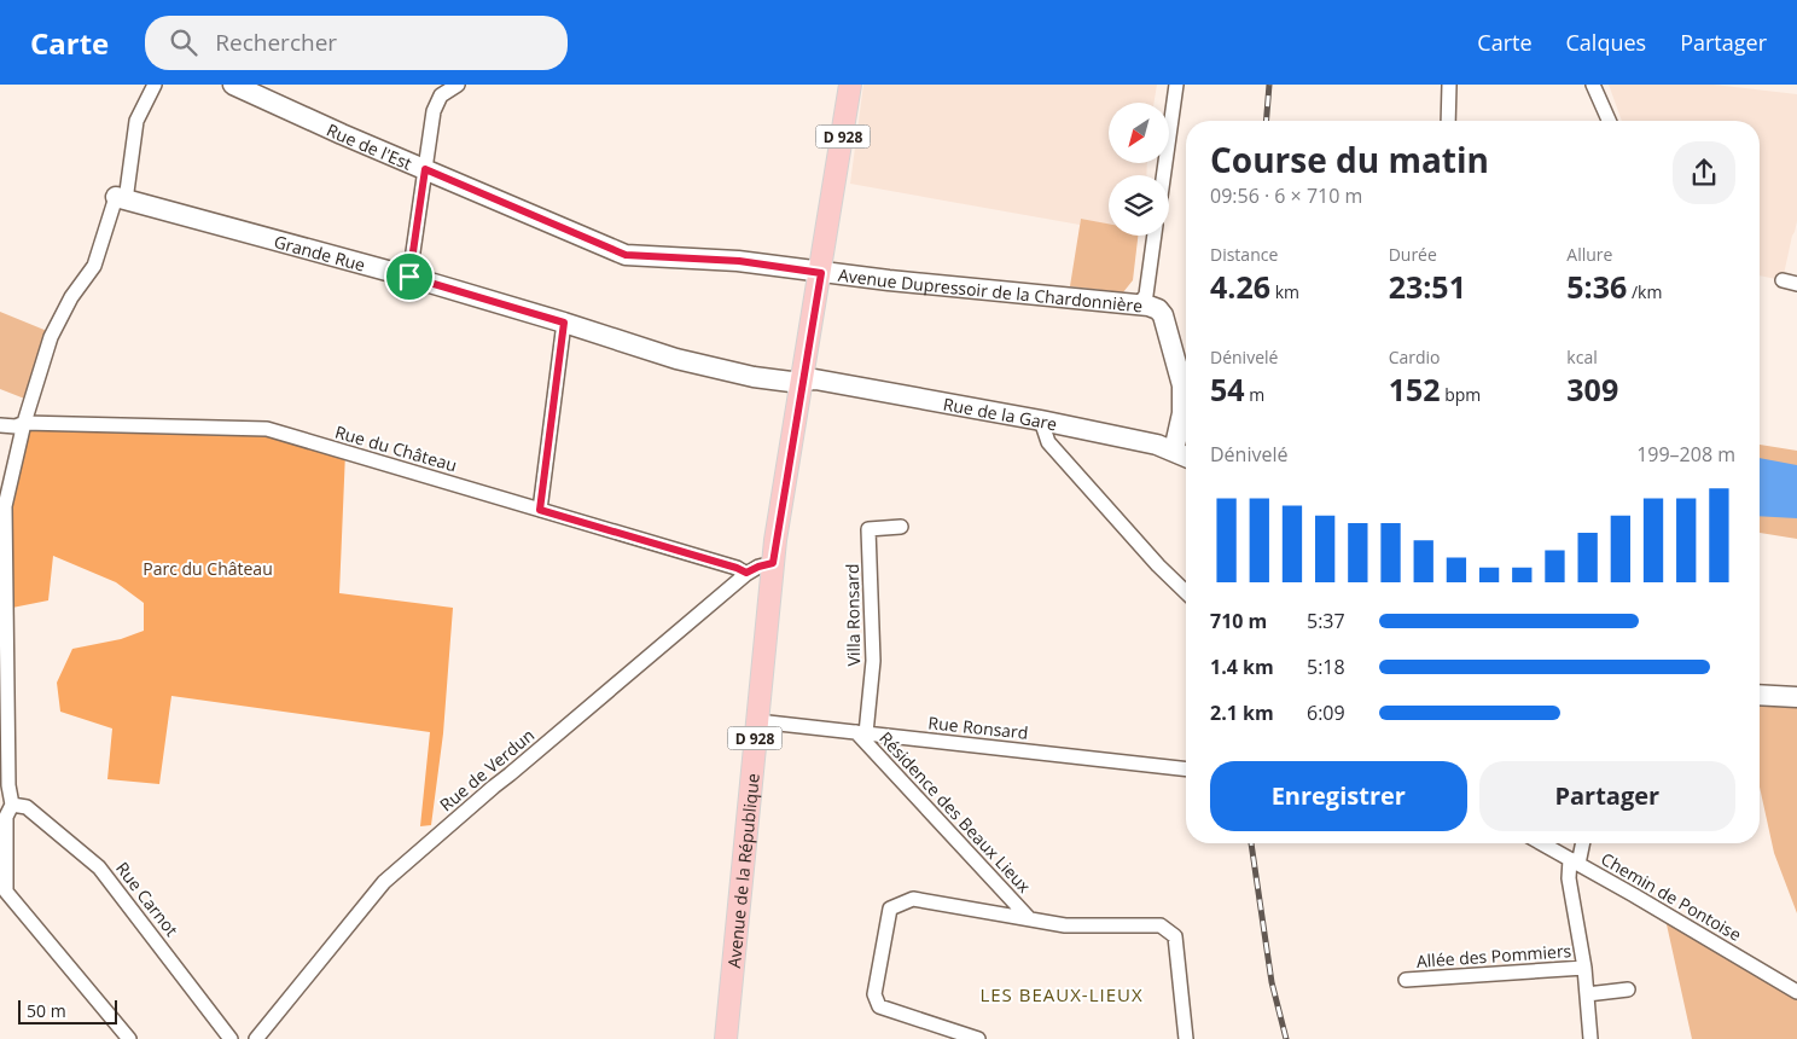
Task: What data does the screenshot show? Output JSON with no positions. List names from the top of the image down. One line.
{"streets":{"main road":["D 928","Avenue de la République"],"street":["Rue de l'Est","Grande Rue","Avenue Dupressoir de la Chardonnière","Rue de la Gare","Rue du Château","Villa Ronsard","Rue Ronsard","Rue de Verdun","Résidence des Beaux Lieux","Chemin de Pontoise","Rue Carnot","Allée des Pommiers"]},"crossings":[["D 928","Rue de l'Est"],["D 928","Grande Rue"],["D 928","Avenue Dupressoir de la Chardonnière"],["D 928","Rue de la Gare"],["D 928","Avenue de la République"],["Rue de l'Est","Avenue Dupressoir de la Chardonnière"],["Grande Rue","Rue de la Gare"],["Grande Rue","Avenue de la République"],["Avenue Dupressoir de la Chardonnière","Rue de la Gare"],["Rue de la Gare","Avenue de la République"],["Rue du Château","Rue de Verdun"],["Villa Ronsard","Rue Ronsard"],["Villa Ronsard","Résidence des Beaux Lieux"],["Rue Ronsard","Résidence des Beaux Lieux"],["Rue Ronsard","Avenue de la République"],["Rue de Verdun","Avenue de la République"]],"districts":["LES BEAUX-LIEUX"],"parks":["Parc du Château"],"scale_bar":"50 m","north":"bottom left","page":{"header":"Carte","search":"Rechercher","nav":["Carte","Calques","Partager"],"heading":["Course du matin","09:56 · 6 × 710 m"],"stats":[["Distance","4.26 km"],["Durée","23:51"],["Allure","5:36 /km"],["Dénivelé","54 m"],["Cardio","152 bpm"],["kcal","309"]],"chart":["Dénivelé","199–208 m"],"list":[{"name":"710 m","note":"5:37"},{"name":"1.4 km","note":"5:18"},{"name":"2.1 km","note":"6:09"}],"buttons":["Enregistrer","Partager"],"scale":"50 m"}}
